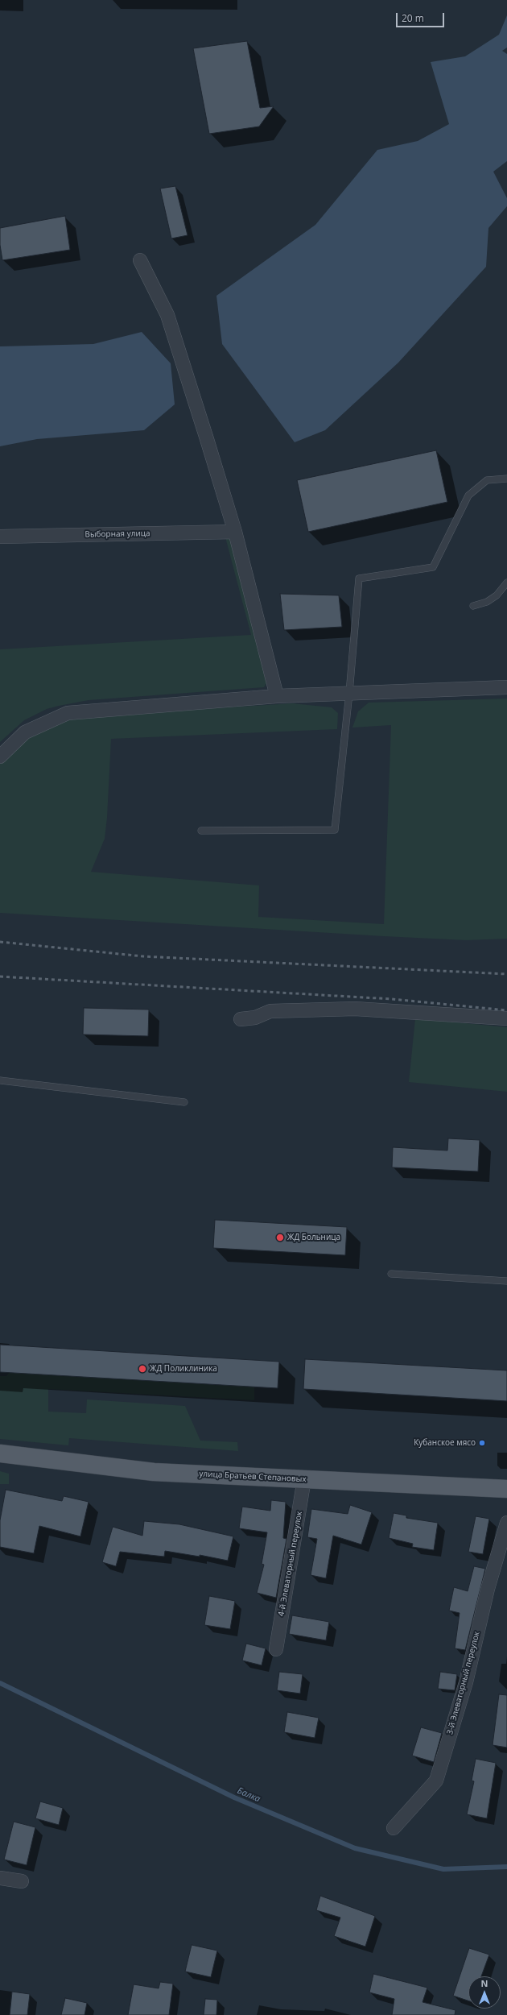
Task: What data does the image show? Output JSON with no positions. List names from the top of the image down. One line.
{"streets":{"main road":["улица Братьев Степановых"],"street":["Выборная улица","4-й Элеваторный переулок","3-й Элеваторный переулок"]},"crossings":[["улица Братьев Степановых","4-й Элеваторный переулок"]],"water":["Балка"],"places":["ЖД Больница","ЖД Поликлиника","Кубанское мясо"],"scale_bar":"20 m","north":"top"}
